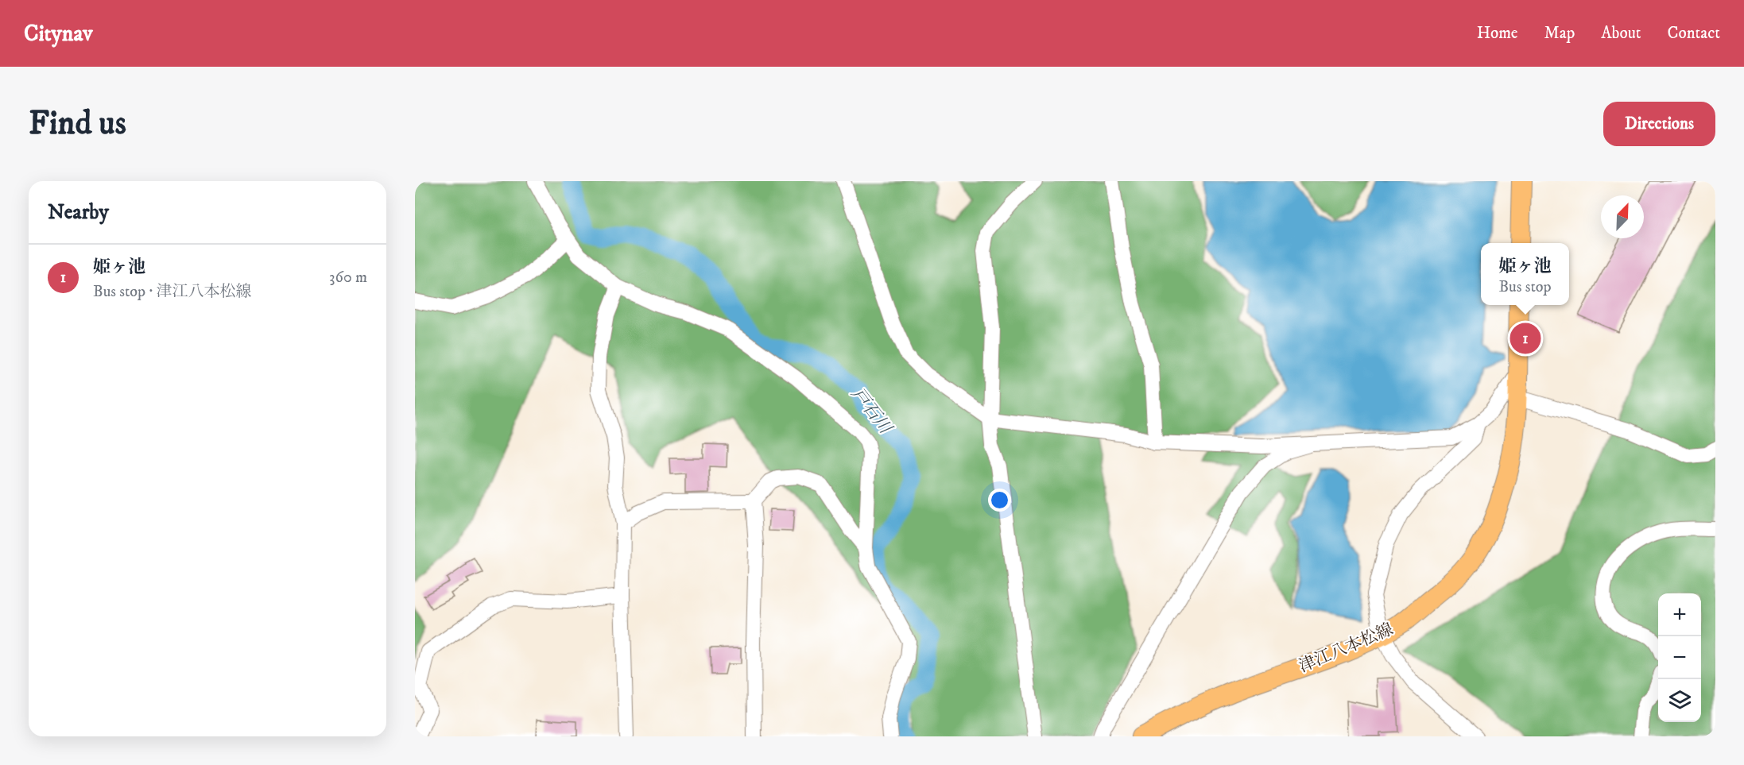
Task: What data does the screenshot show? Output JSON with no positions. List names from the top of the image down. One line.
{"streets":{"main road":["津江八本松線"]},"water":["戸石川"],"north":"top right","page":{"header":"Citynav","nav":["Home","Map","About","Contact"],"buttons":"Directions","title":"Find us","heading":"Nearby","list":[{"mark":"1","name":"姫ヶ池","note":"Bus stop · 津江八本松線","value":"360 m"}],"popup":["姫ヶ池","Bus stop"],"pins":"1","map_buttons":["+","−"]}}
